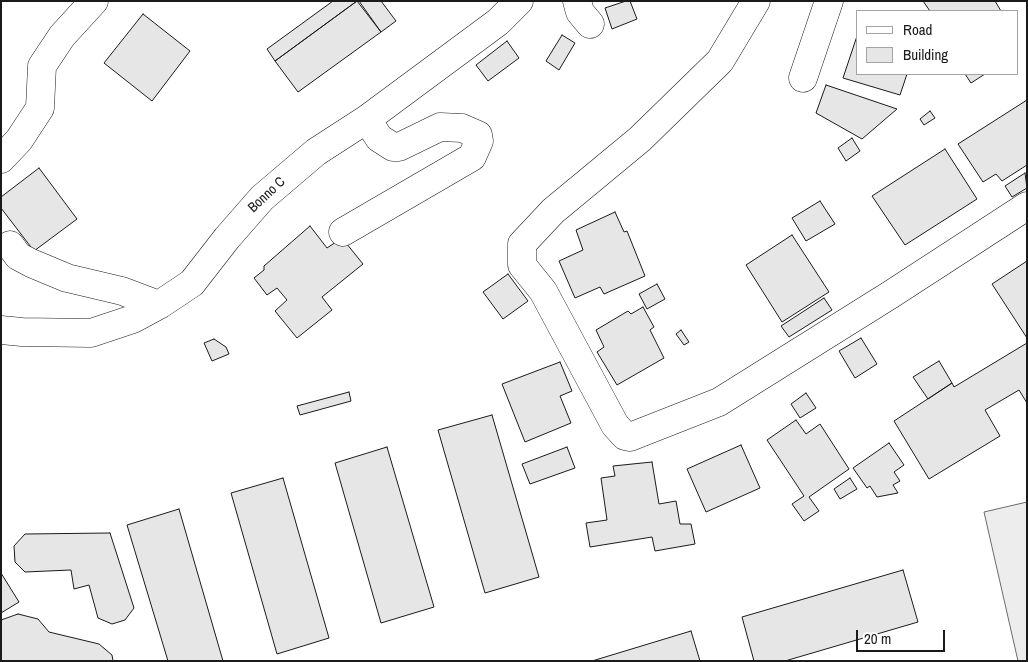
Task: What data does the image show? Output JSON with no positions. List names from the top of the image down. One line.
{"streets":{"street":["Bonno C"]},"legend":["Road","Building"],"scale_bar":"20 m"}
